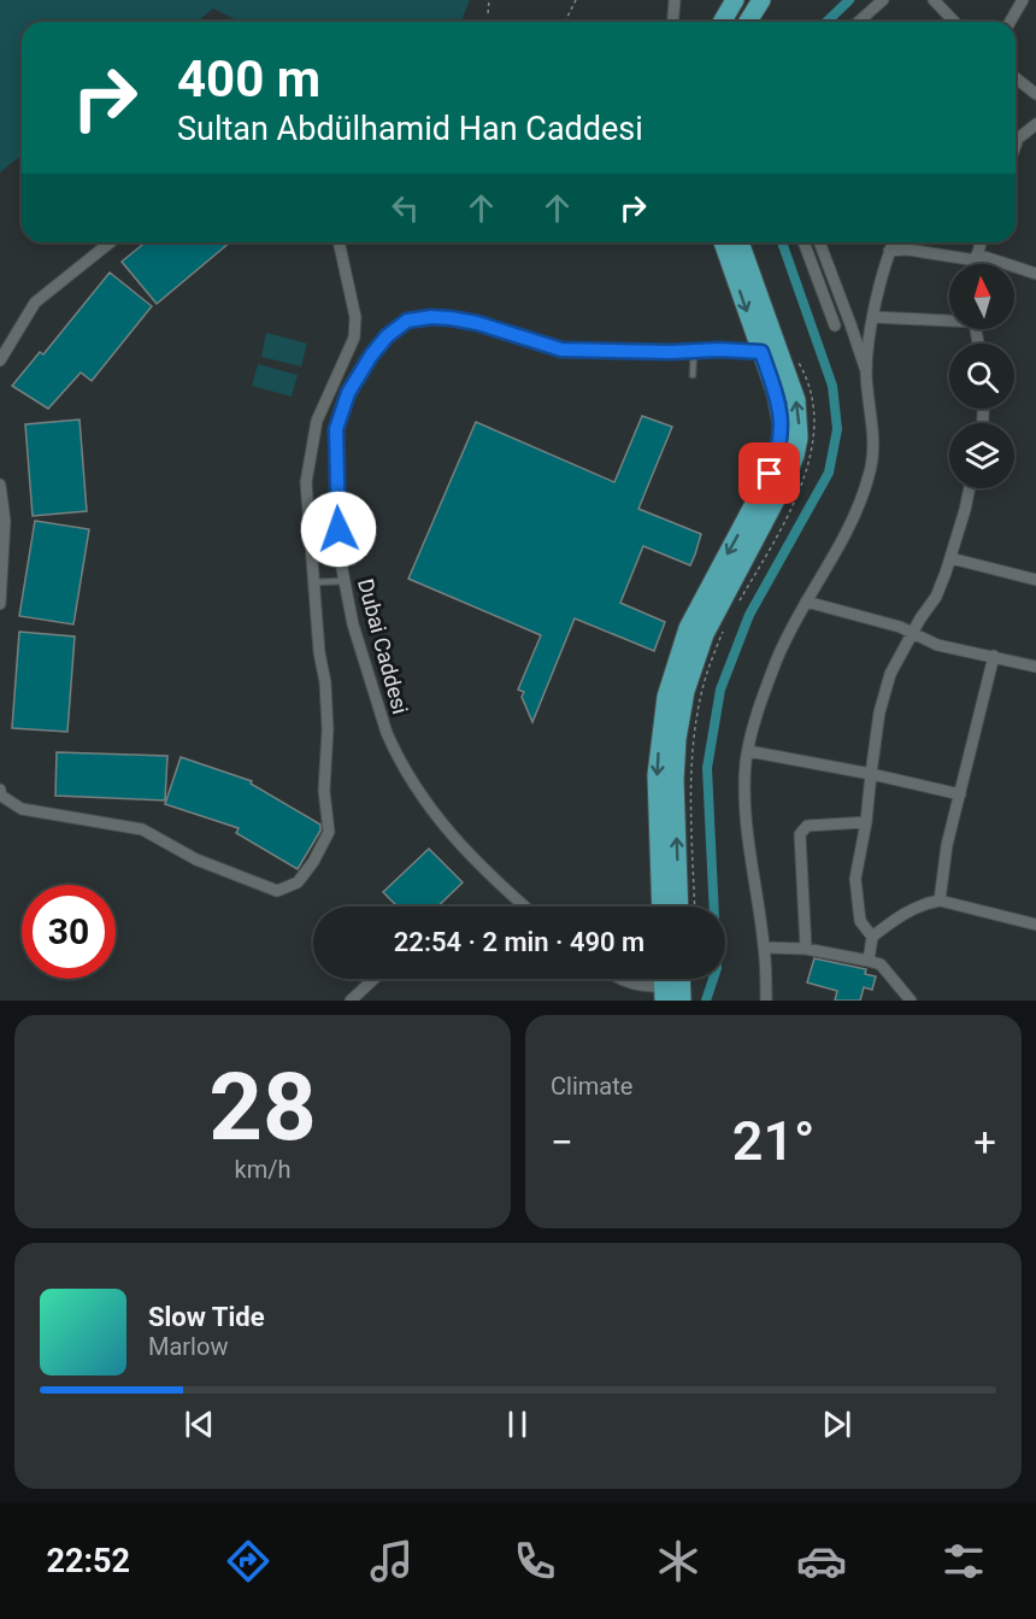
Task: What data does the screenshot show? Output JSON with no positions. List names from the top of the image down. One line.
{"streets":{"street":["Dubai Caddesi"]},"north":"top","page":{"turn":["400 m","Sultan Abdülhamid Han Caddesi"],"limit":"30","trip":"22:54 · 2 min · 490 m","tile":[["28","km/h"],"Climate"],"heat":["−","21°","+"],"song":["Slow Tide","Marlow"],"tabs":"22:52"}}
